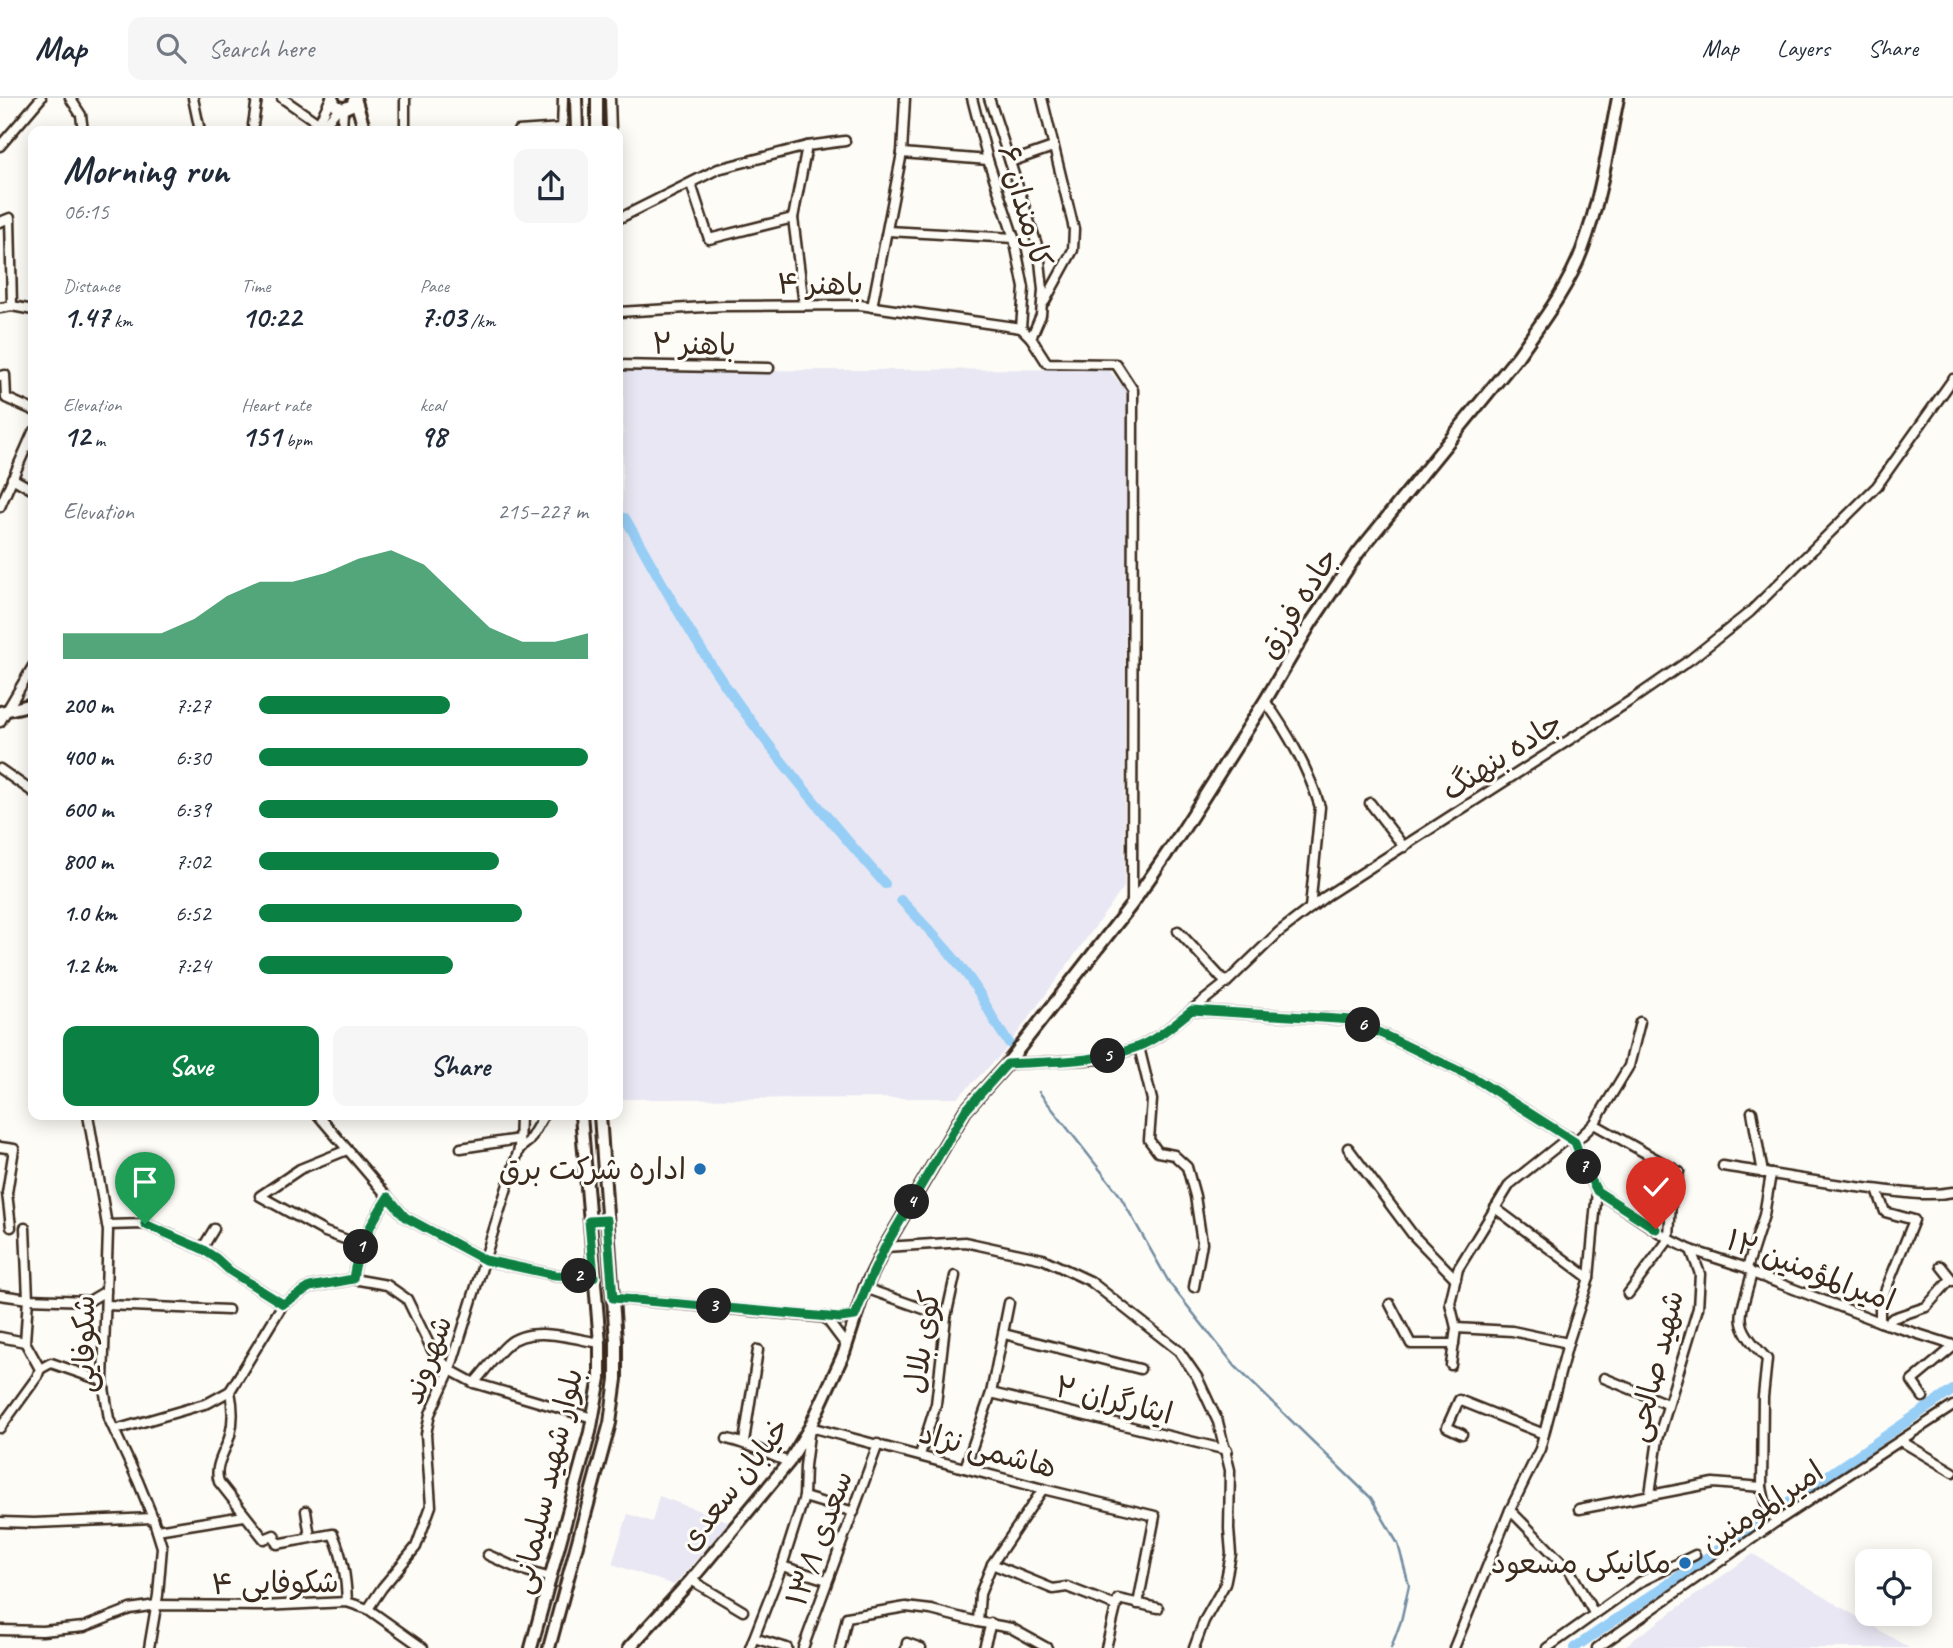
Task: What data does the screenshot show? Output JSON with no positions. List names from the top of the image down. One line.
{"streets":{"street":["کارمندان ۶","باهنر ۴","باهنر ۲","جاده فرزق","جاده بنهنگ","امیرالمؤمنین ۱۲","کوی بلال","شکوفایی","شهروند","شهید صالحی","ایثارگران ۲","هاشمی نژاد","بلوار شهید سلیمانی","خیابان سعدی","امیرالمومنین","سعدی ۱۳/۱","شکوفایی ۴"]},"crossings":[["کارمندان ۶","باهنر ۴"],["جاده فرزق","جاده بنهنگ"],["جاده فرزق","خیابان سعدی"],["امیرالمؤمنین ۱۲","شهید صالحی"],["کوی بلال","هاشمی نژاد"],["شکوفایی","شکوفایی ۴"],["شهروند","شکوفایی ۴"],["هاشمی نژاد","خیابان سعدی"],["هاشمی نژاد","سعدی ۱۳/۱"]],"places":["اداره شرکت برق","مکانیکی مسعود"],"page":{"header":"Map","search":"Search here","nav":["Map","Layers","Share"],"heading":["Morning run","06:15"],"stats":[["Distance","1.47 km"],["Time","10:22"],["Pace","7:03 /km"],["Elevation","12 m"],["Heart rate","151 bpm"],["kcal","98"]],"chart":["Elevation","215–227 m"],"list":[{"name":"200 m","note":"7:27"},{"name":"400 m","note":"6:30"},{"name":"600 m","note":"6:39"},{"name":"800 m","note":"7:02"},{"name":"1.0 km","note":"6:52"},{"name":"1.2 km","note":"7:24"}],"pins":["6","5","7","4","1","2","3"],"buttons":["Save","Share"]}}
